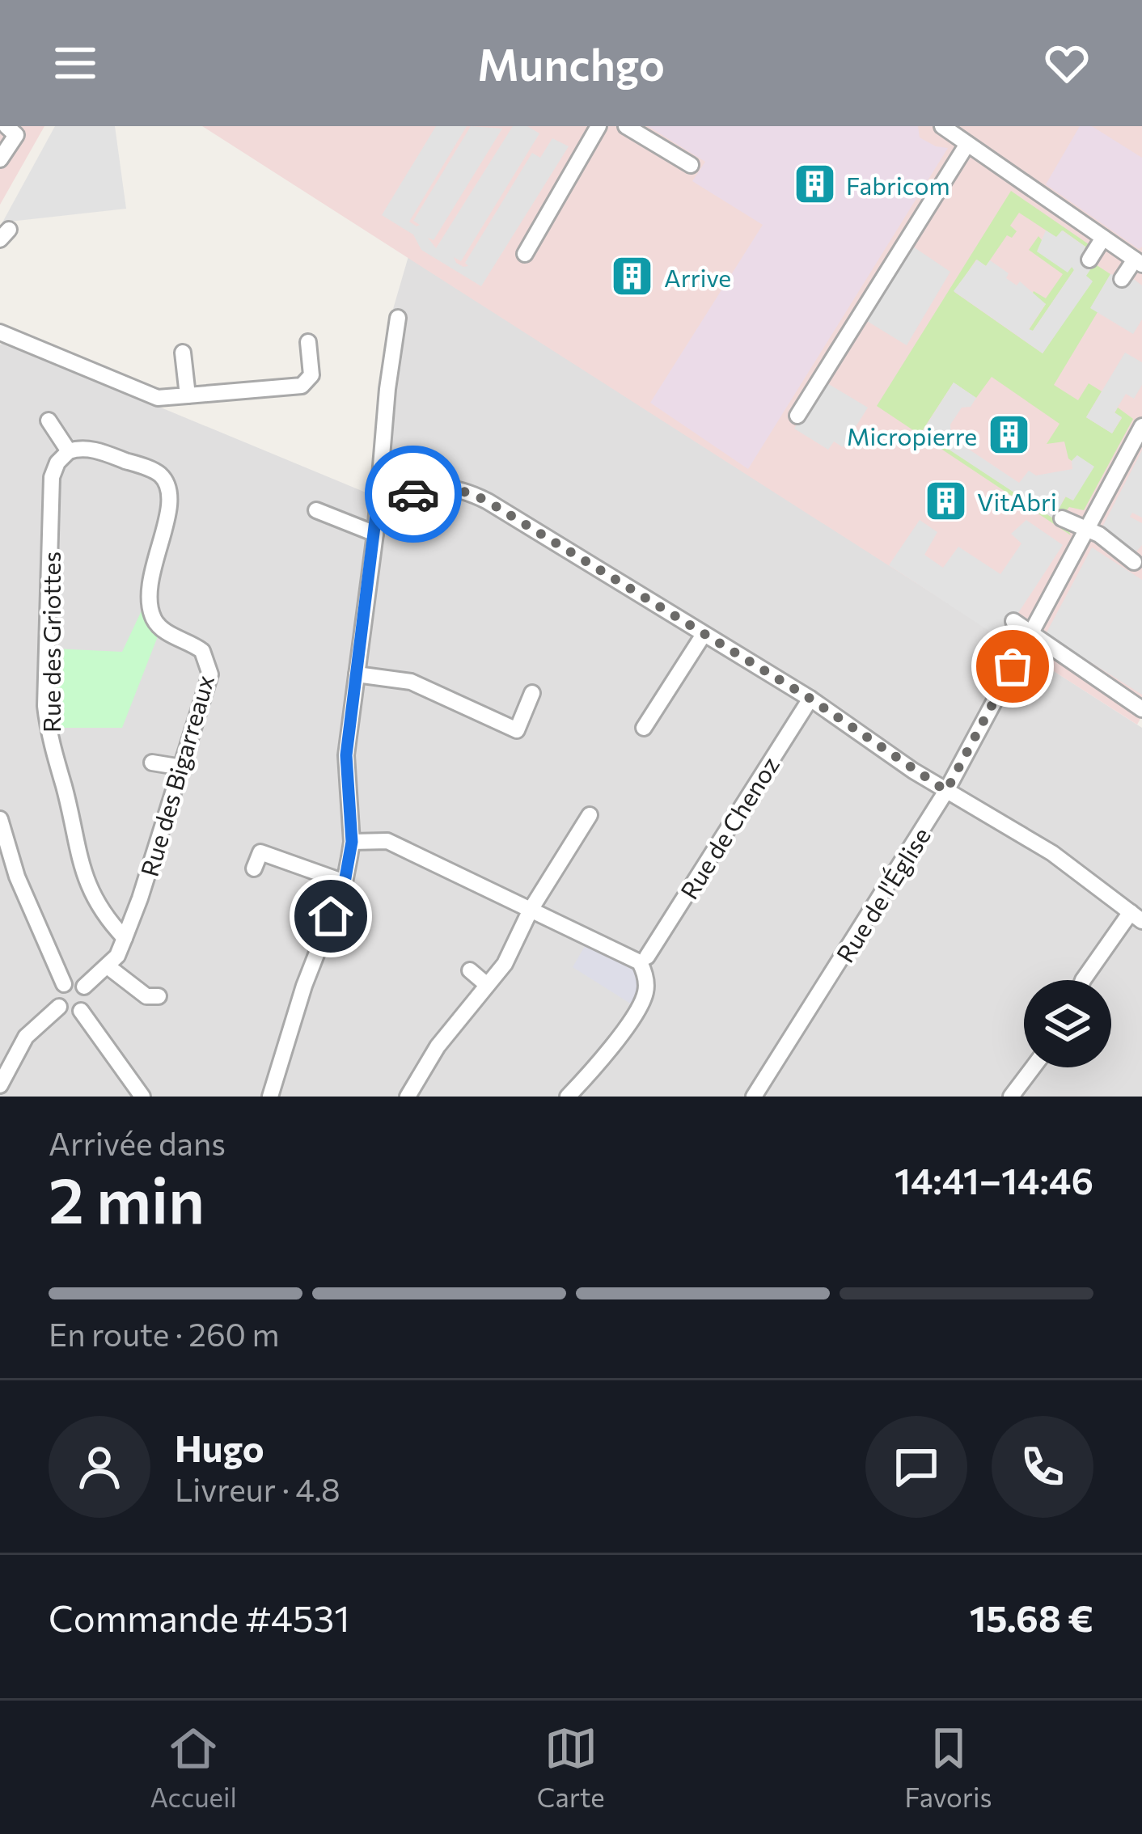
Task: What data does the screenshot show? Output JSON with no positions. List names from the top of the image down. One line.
{"streets":{"street":["Rue des Griottes","Rue des Bigarreaux","Rue de Chenoz","Rue de l'Église"]},"crossings":[["Rue des Griottes","Rue des Bigarreaux"]],"places":{"building":["Fabricom","Arrive","Micropierre","VitAbri"]},"page":{"header":"Munchgo","heading":["2 min","Arrivée dans","14:41–14:46"],"panel":["Hugo","Livreur · 4.8","Commande #4531","15.68 €"],"bar":"En route · 260 m","tabs":["Accueil","Carte","Favoris"]}}
